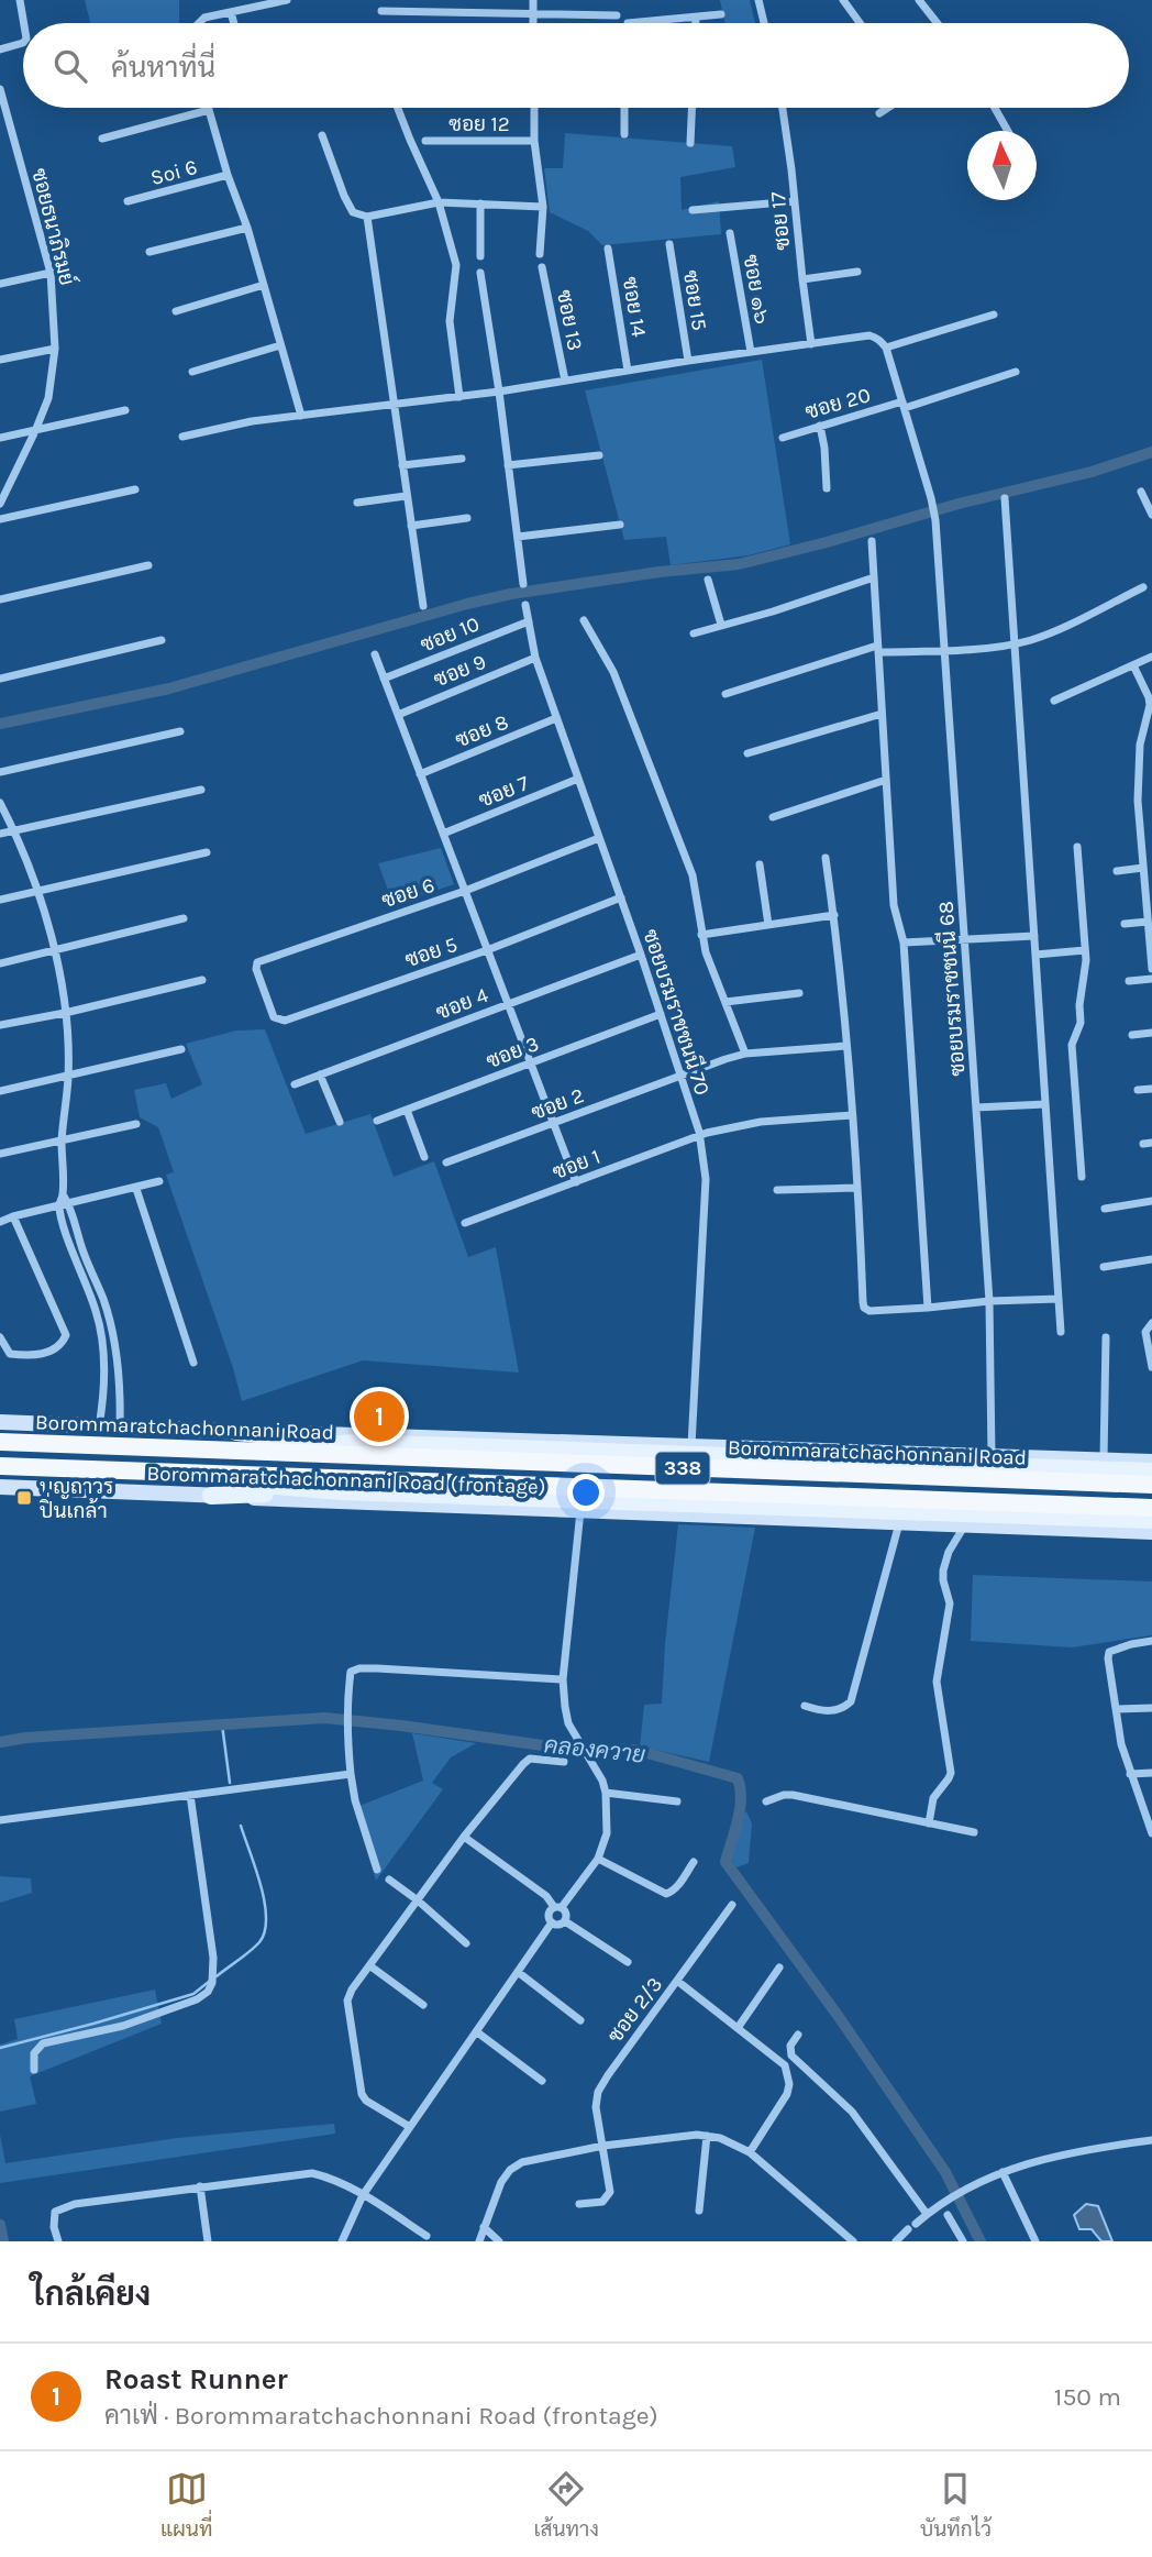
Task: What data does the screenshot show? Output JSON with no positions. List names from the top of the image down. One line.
{"streets":{"highway":["Borommaratchachonnani Road","338"],"main road":["Borommaratchachonnani Road (frontage)"],"street":["ซอย 12","Soi 6","ซอย 17","ซอยธนาภิรมย์","ซอย ๑๖","ซอย 15","ซอย 14","ซอย 13","ซอย 20","ซอย 10","ซอย 9","ซอย 8","ซอย 7","ซอย 6","ซอย 5","ซอยบรมราชชนนี 68","ซอย 4","ซอยบรมราชชนนี 70","ซอย 3","ซอย 2","ซอย 1","ซอย 2/3"]},"crossings":[["ซอย 20","ซอยบรมราชชนนี 68"],["ซอย 10","ซอยบรมราชชนนี 70"],["ซอย 9","ซอยบรมราชชนนี 70"],["ซอย 8","ซอยบรมราชชนนี 70"],["ซอย 7","ซอยบรมราชชนนี 70"],["ซอย 6","ซอย 5"],["ซอย 6","ซอยบรมราชชนนี 70"],["ซอย 5","ซอยบรมราชชนนี 70"],["ซอยบรมราชชนนี 68","Borommaratchachonnani Road (frontage)"],["ซอย 4","ซอยบรมราชชนนี 70"],["ซอยบรมราชชนนี 70","ซอย 3"],["ซอยบรมราชชนนี 70","ซอย 2"],["ซอยบรมราชชนนี 70","ซอย 1"],["ซอยบรมราชชนนี 70","Borommaratchachonnani Road (frontage)"],["Borommaratchachonnani Road","338"]],"water":["คลองควาย"],"places":{"transit":["บุญถาวร ปิ่นเกล้า"]},"north":"top","page":{"search":"ค้นหาที่นี่","pins":"1","heading":"ใกล้เคียง","list":[{"mark":"1","name":"Roast Runner","note":"คาเฟ่ · Borommaratchachonnani Road (frontage)","value":"150 m"}],"nav":["แผนที่","เส้นทาง","บันทึกไว้"]}}
